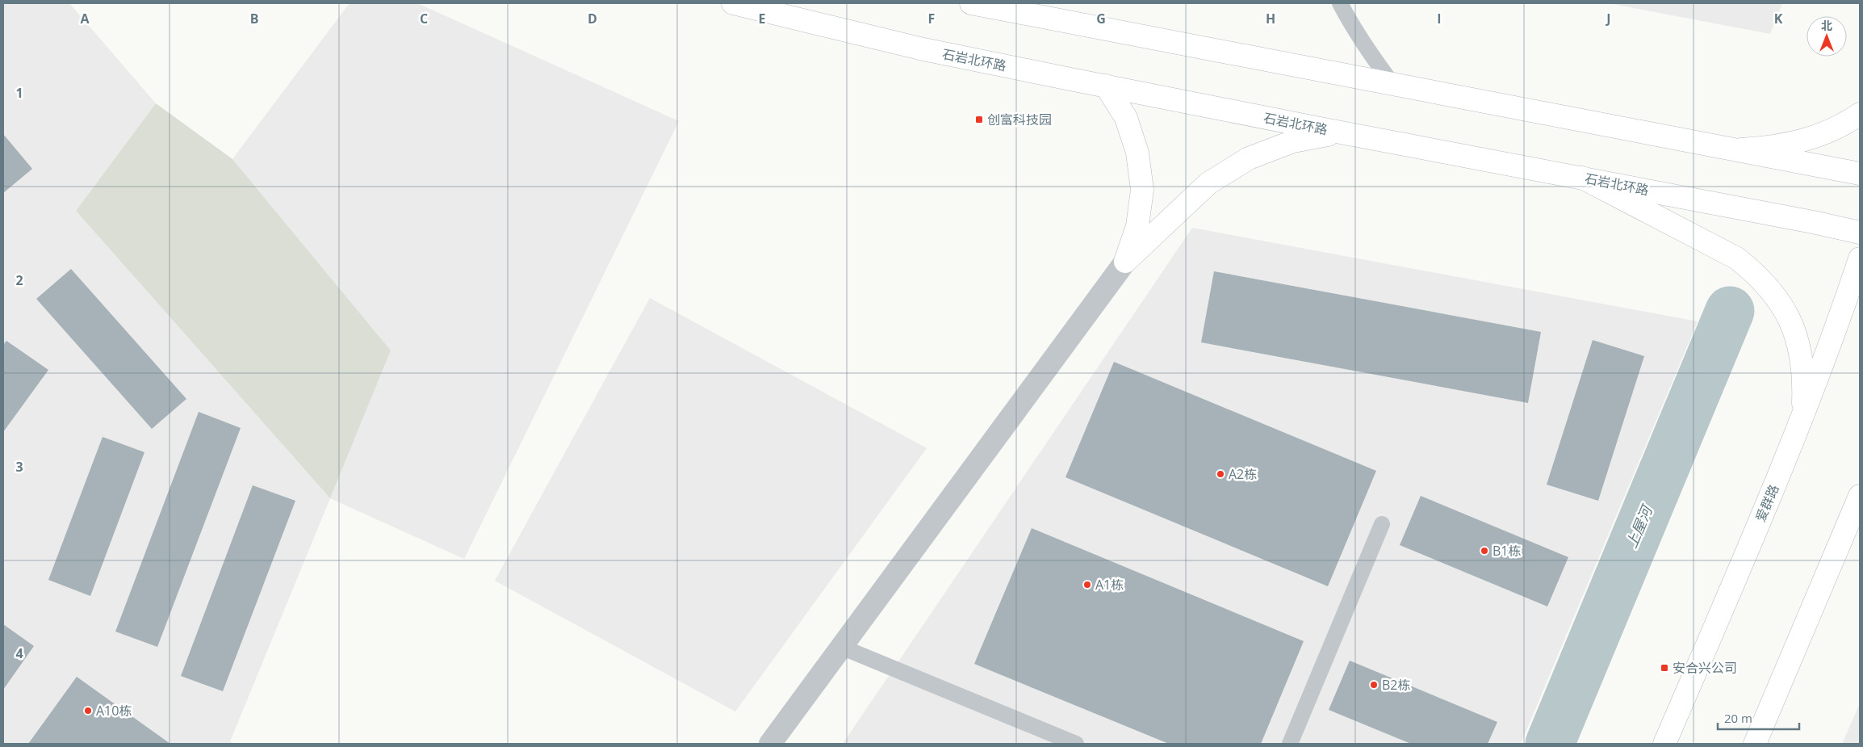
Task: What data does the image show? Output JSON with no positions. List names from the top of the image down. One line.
{"streets":{"main road":["石岩北环路","爱群路"]},"water":["上屋河"],"places":{"transit":["创富科技园","安合兴公司"],"other":["A2栋","B1栋","A1栋","B2栋","A10栋"]},"scale_bar":"20 m","north":"top","grid":{"columns":["A","B","C","D","E","F","G","H","I","J","K"],"rows":["1","2","3","4"]}}
